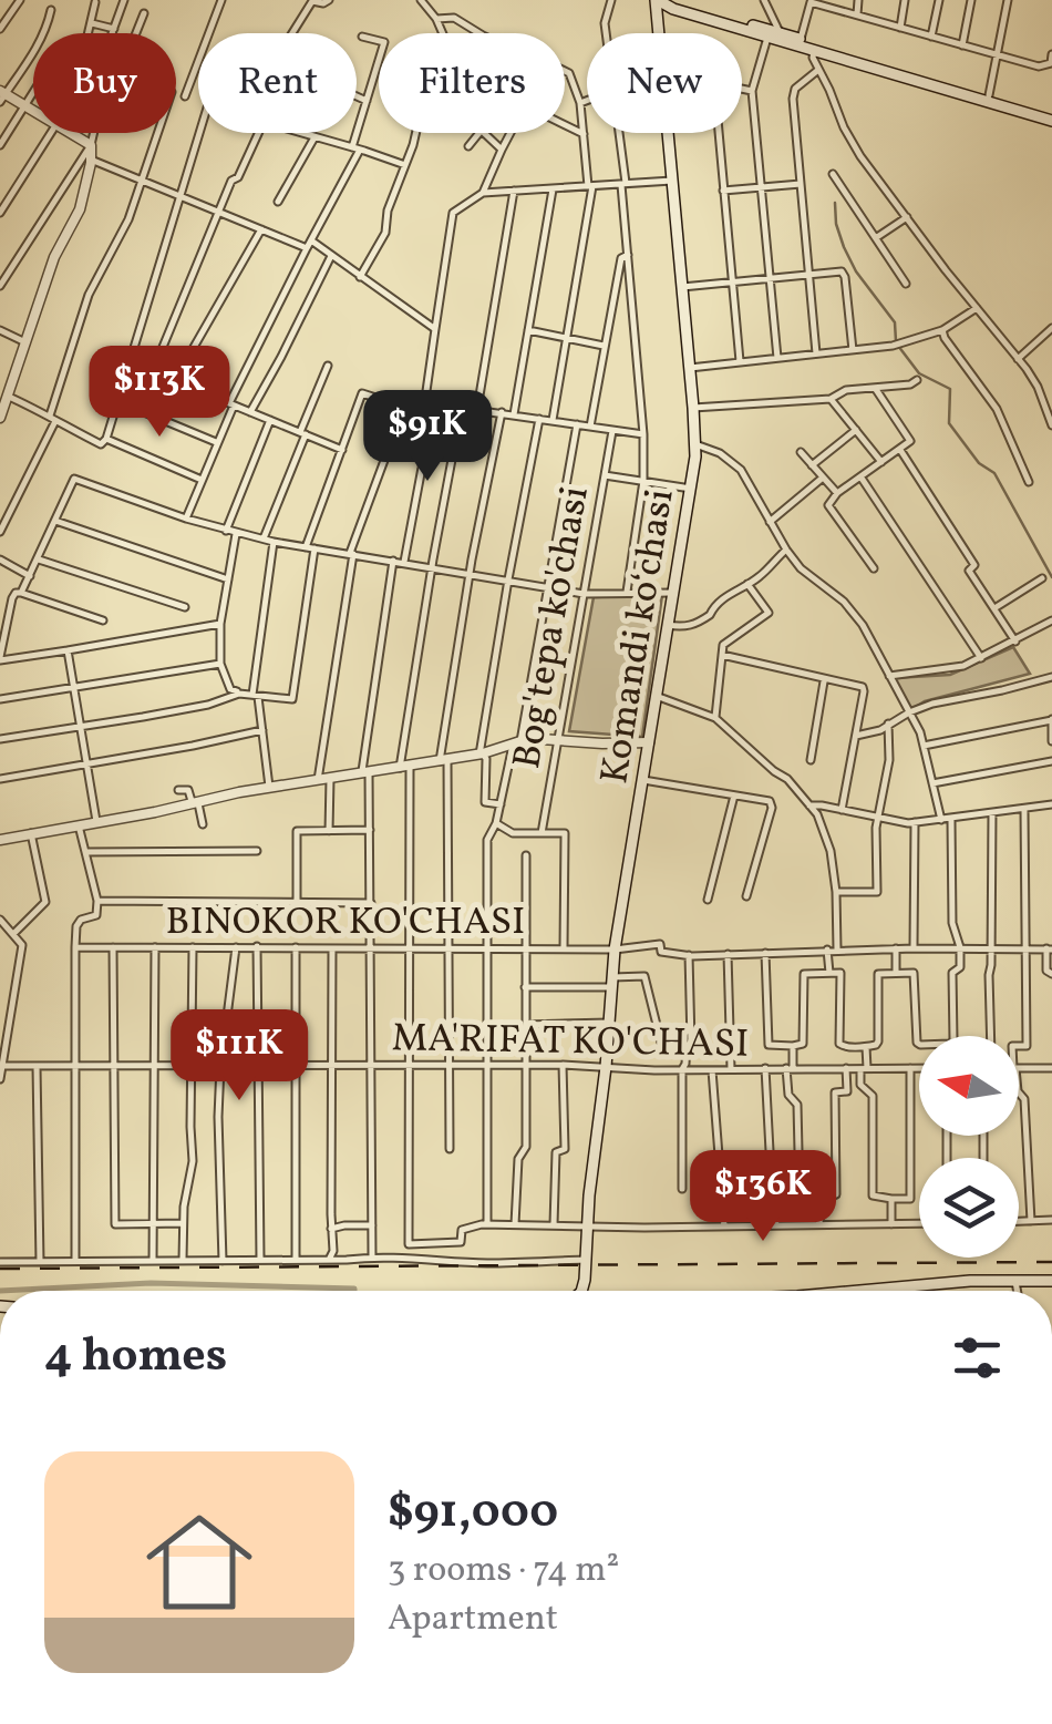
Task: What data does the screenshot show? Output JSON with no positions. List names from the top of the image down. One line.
{"streets":{"main road":["Komandi ko‘chasi"],"street":["Bog'tepa ko'chasi","BINOKOR KO'CHASI","MA'RIFAT KO'CHASI"]},"crossings":[["Komandi ko‘chasi","BINOKOR KO'CHASI"],["Komandi ko‘chasi","MA'RIFAT KO'CHASI"]],"north":"left","page":{"chip":["Buy","Rent","Filters","New"],"price":["$113K","$91K","$111K","$136K"],"heading":"4 homes","list":[{"name":"$91,000","note":"3 rooms · 74 m² · Apartment"}]}}
